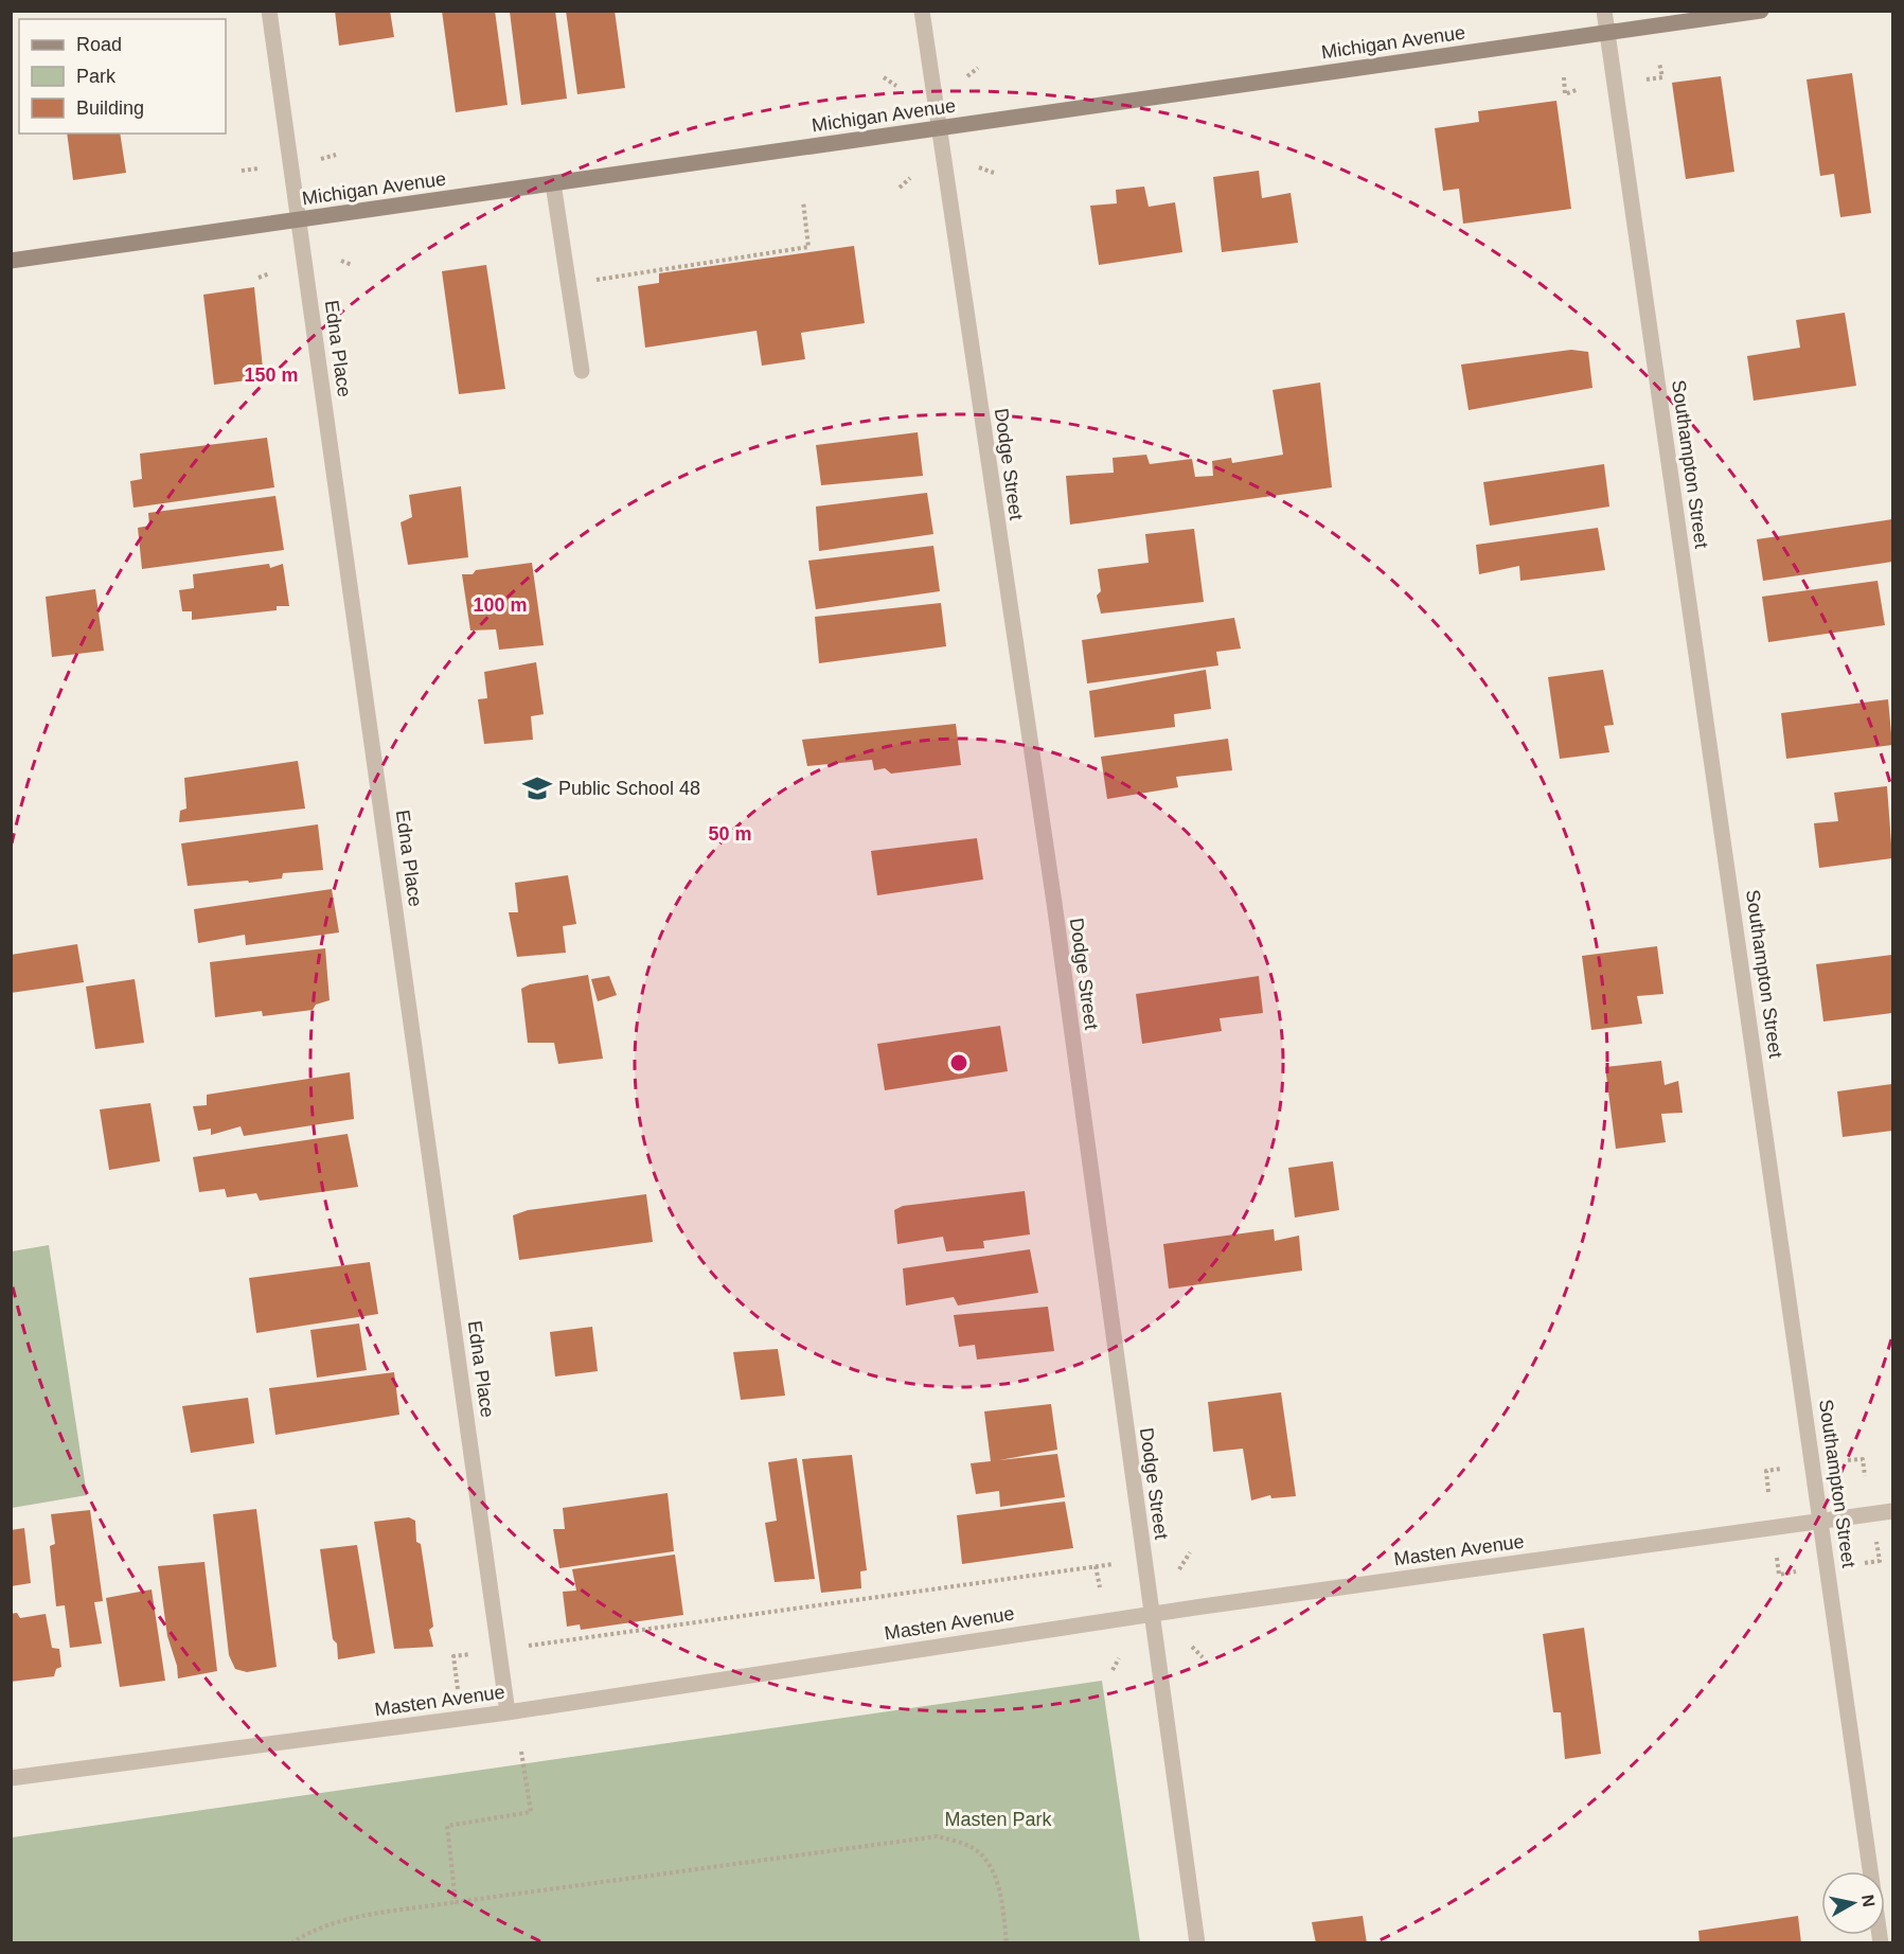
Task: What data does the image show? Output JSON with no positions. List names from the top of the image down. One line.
{"streets":{"street":["Michigan Avenue","Edna Place","Dodge Street","Southampton Street","Masten Avenue"]},"crossings":[["Michigan Avenue","Edna Place"],["Michigan Avenue","Dodge Street"],["Michigan Avenue","Southampton Street"],["Edna Place","Masten Avenue"],["Dodge Street","Masten Avenue"],["Southampton Street","Masten Avenue"]],"parks":["Masten Park"],"places":{"school or university":["Public School 48"]},"legend":["Road","Park","Building"],"north":"right","rings":["150 m","100 m","50 m"]}
